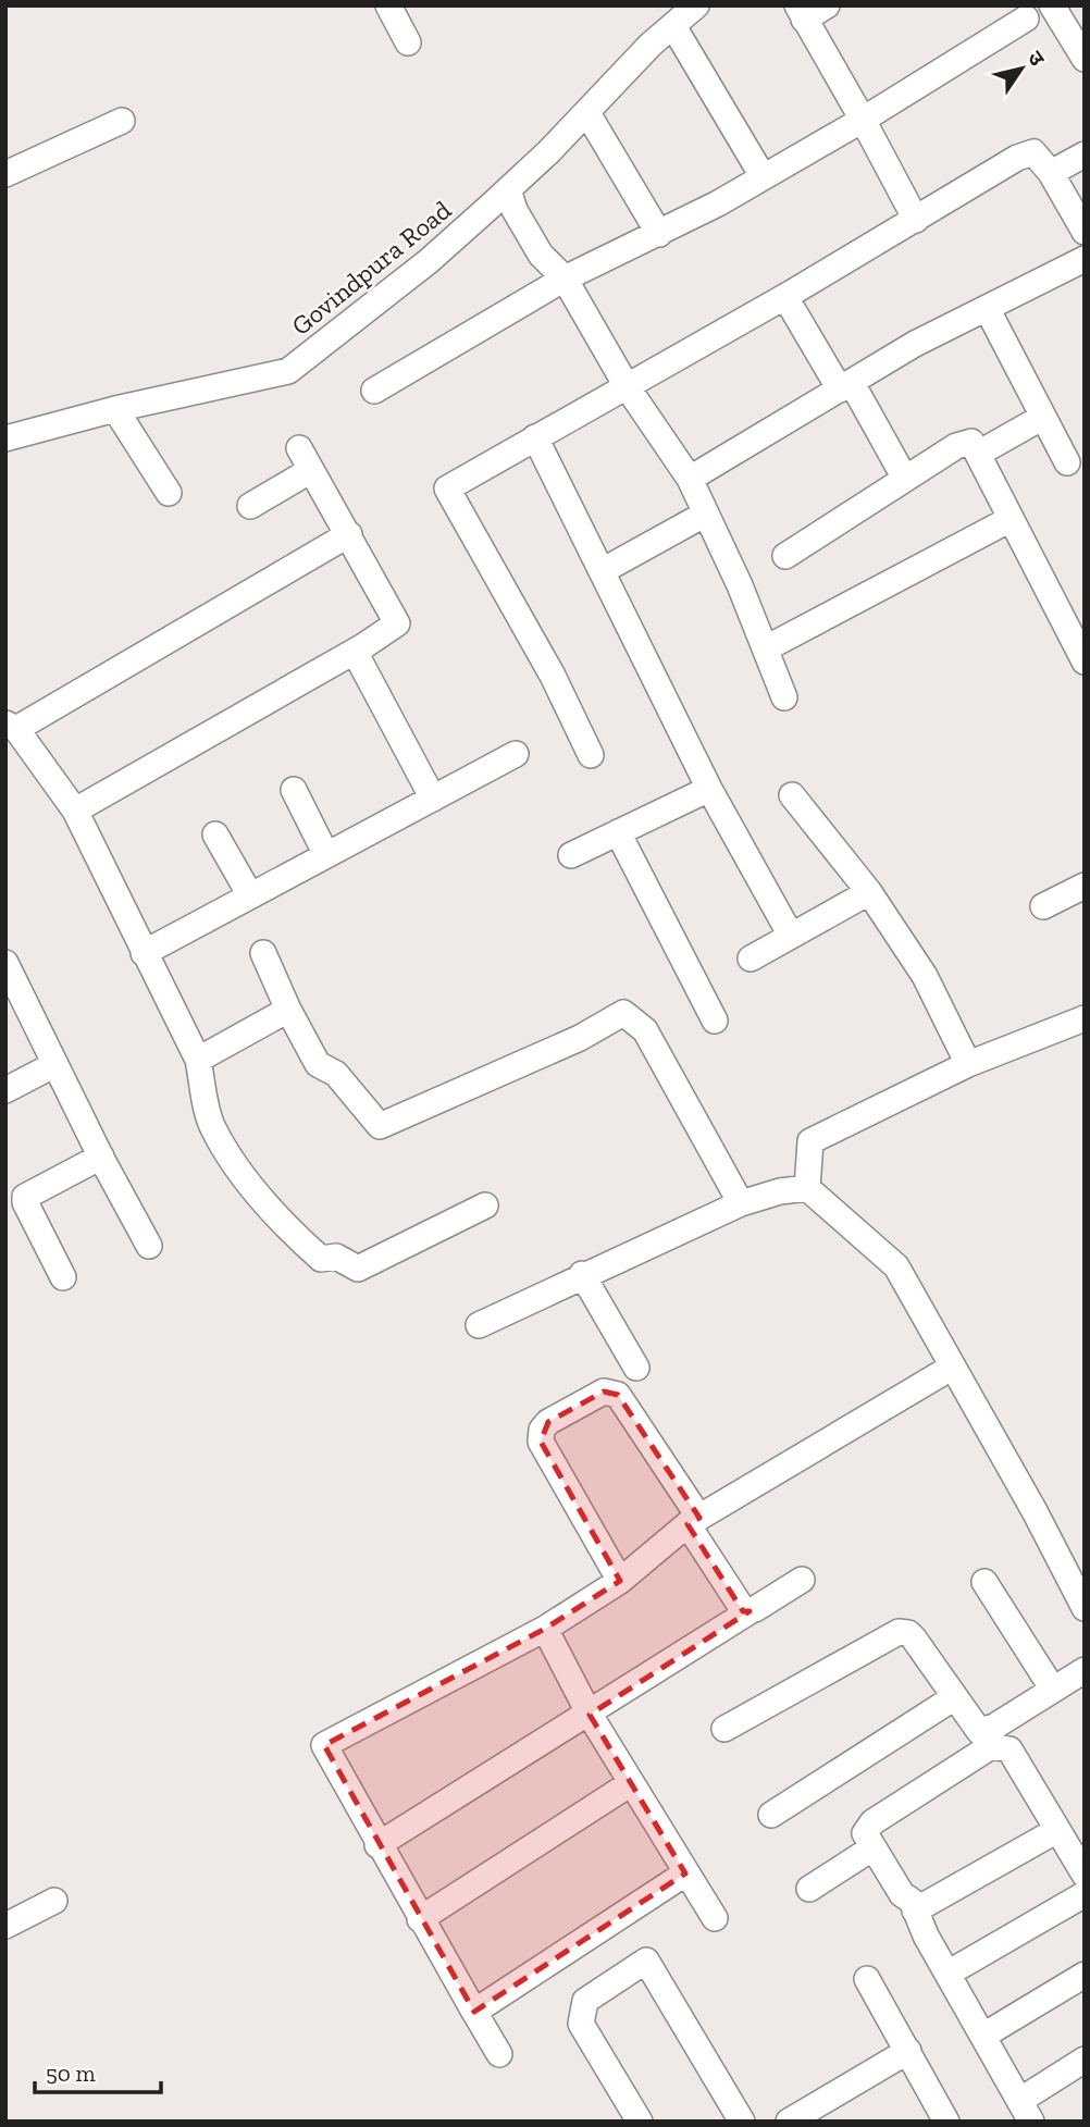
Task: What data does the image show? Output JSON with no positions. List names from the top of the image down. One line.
{"streets":{"street":["Govindpura Road"]},"scale_bar":"50 m","north":"top right"}
